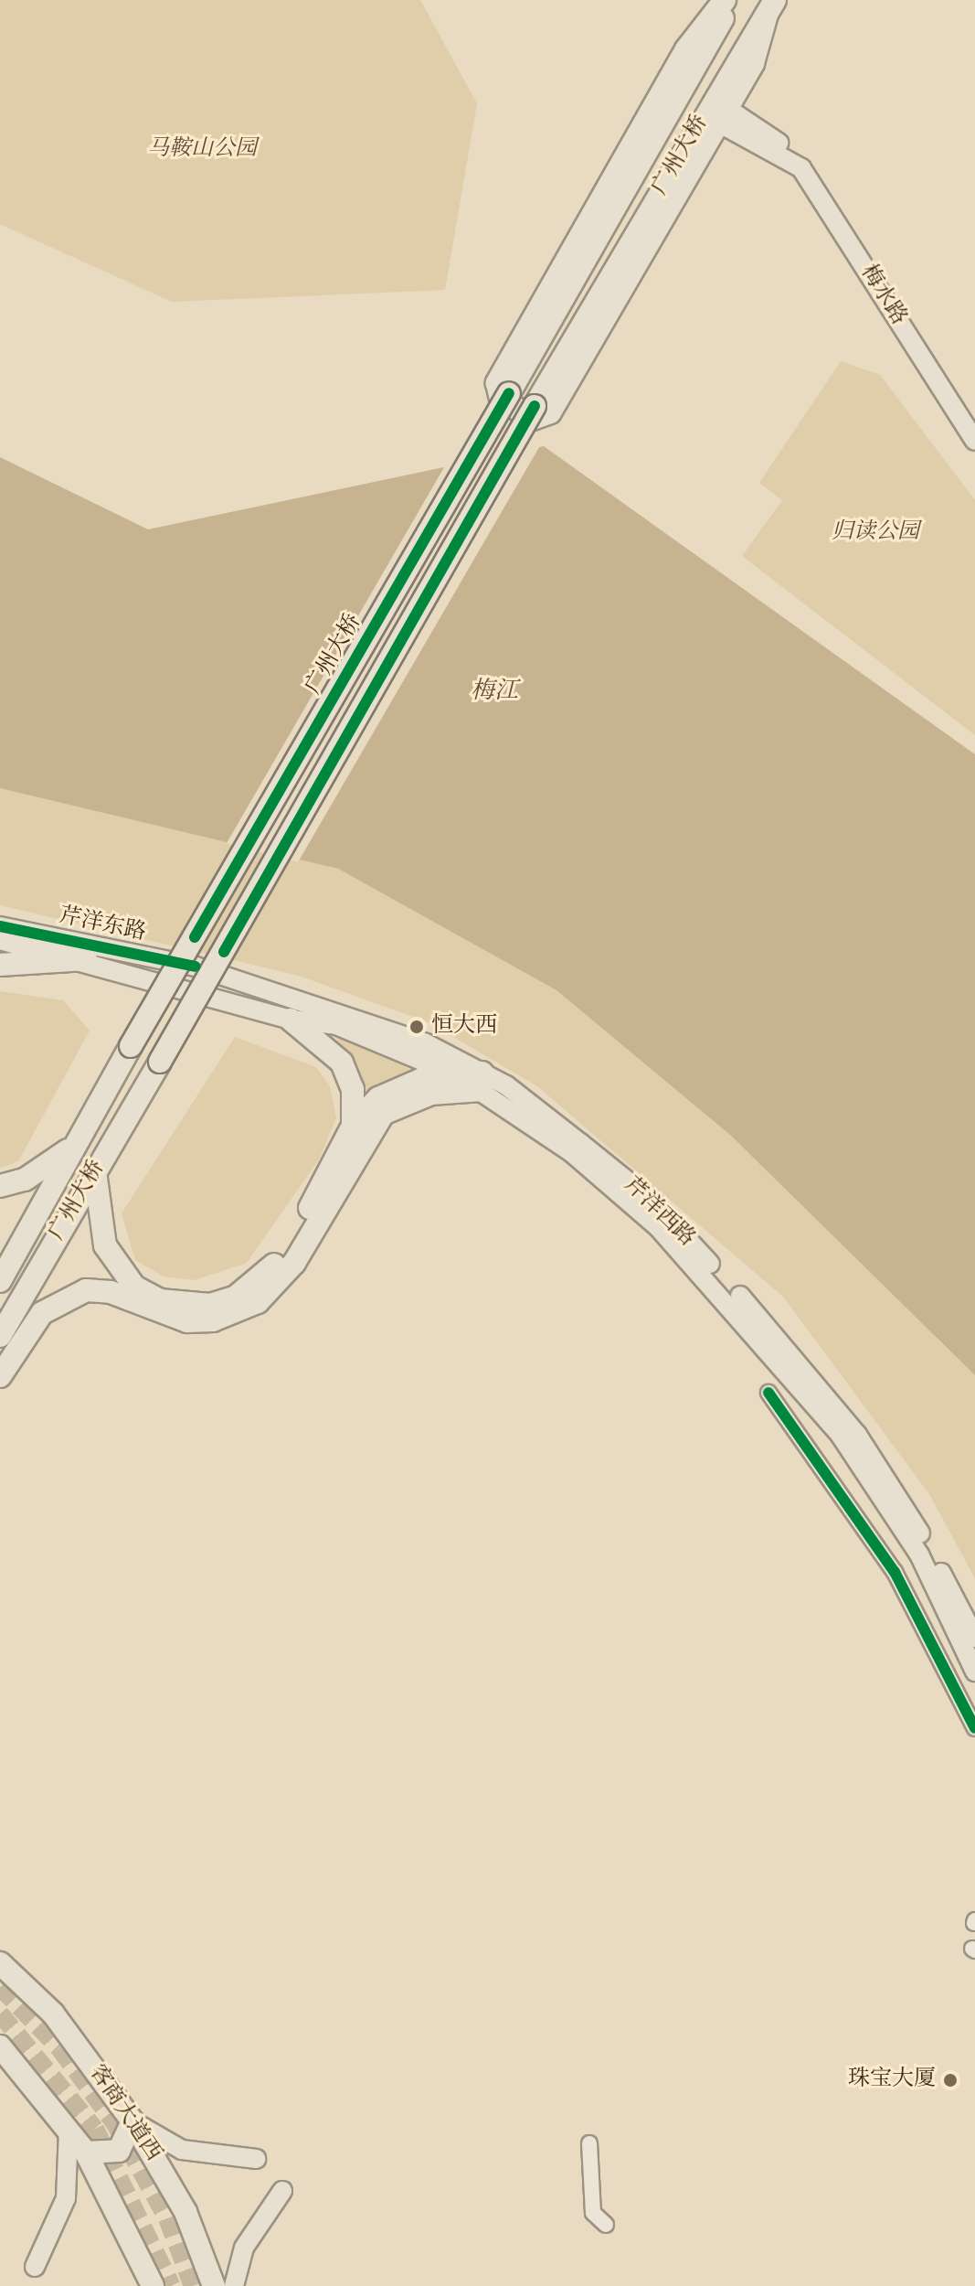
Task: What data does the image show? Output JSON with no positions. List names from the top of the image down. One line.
{"streets":{"highway":["广州大桥","客商大道西"],"main road":["梅水路","芹洋东路","芹洋西路"]},"crossings":[["芹洋东路","芹洋西路"]],"water":["梅江"],"parks":["马鞍山公园","归读公园"],"places":["恒大西","珠宝大厦"]}
